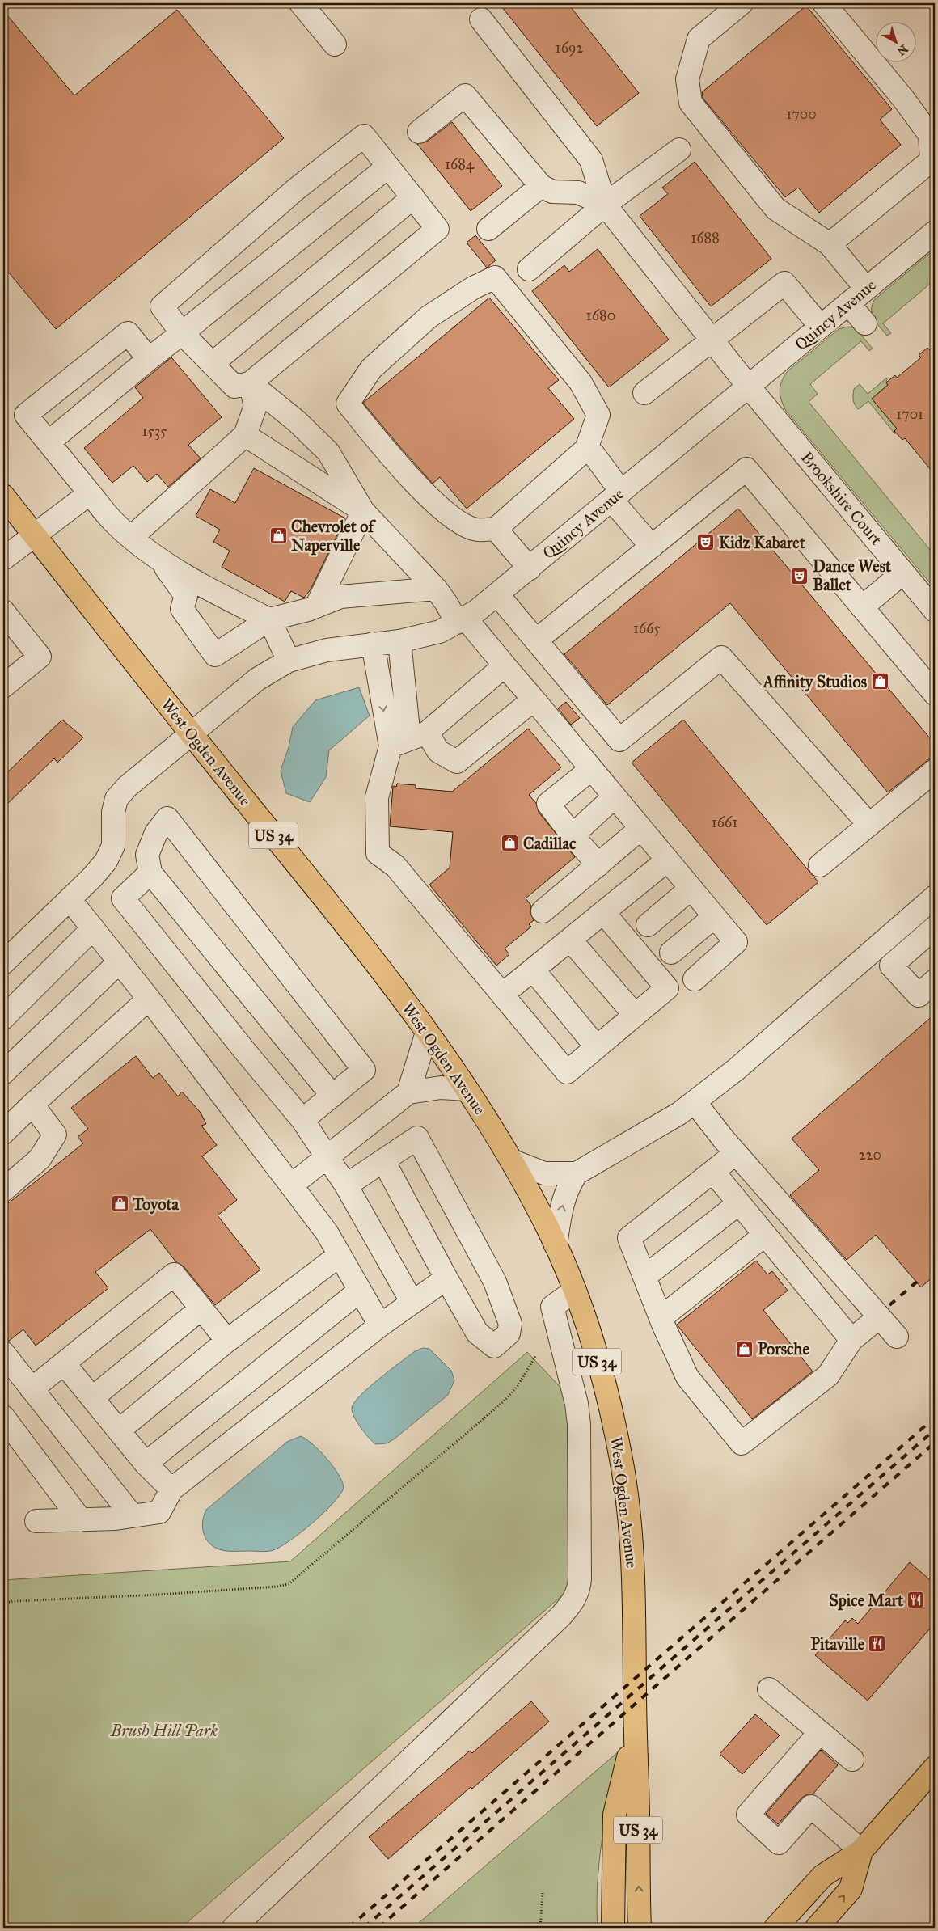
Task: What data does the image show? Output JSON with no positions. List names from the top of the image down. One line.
{"streets":{"main road":["West Ogden Avenue","US 34"],"street":["Quincy Avenue","Brookshire Court"]},"crossings":[["Quincy Avenue","Brookshire Court"],["Quincy Avenue","West Ogden Avenue"]],"parks":["Brush Hill Park"],"places":{"shop":["Chevrolet of Naperville","Affinity Studios","Cadillac","Toyota","Porsche"],"theatre":["Kidz Kabaret","Dance West Ballet"],"restaurant":["Spice Mart","Pitaville"]},"house_numbers":["1692","1700","1684","1688","1680","1701","1535","1665","1661","220"],"north":"bottom right"}
